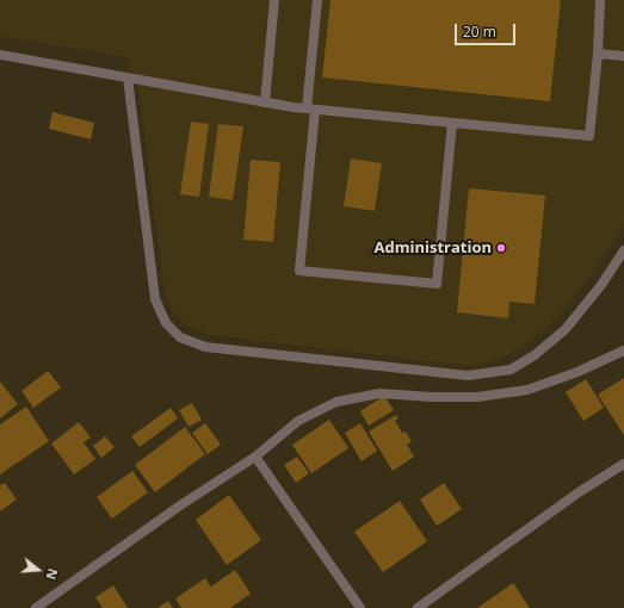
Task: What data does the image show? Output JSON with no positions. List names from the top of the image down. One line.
{"places":["Administration"],"scale_bar":"20 m","north":"right"}
